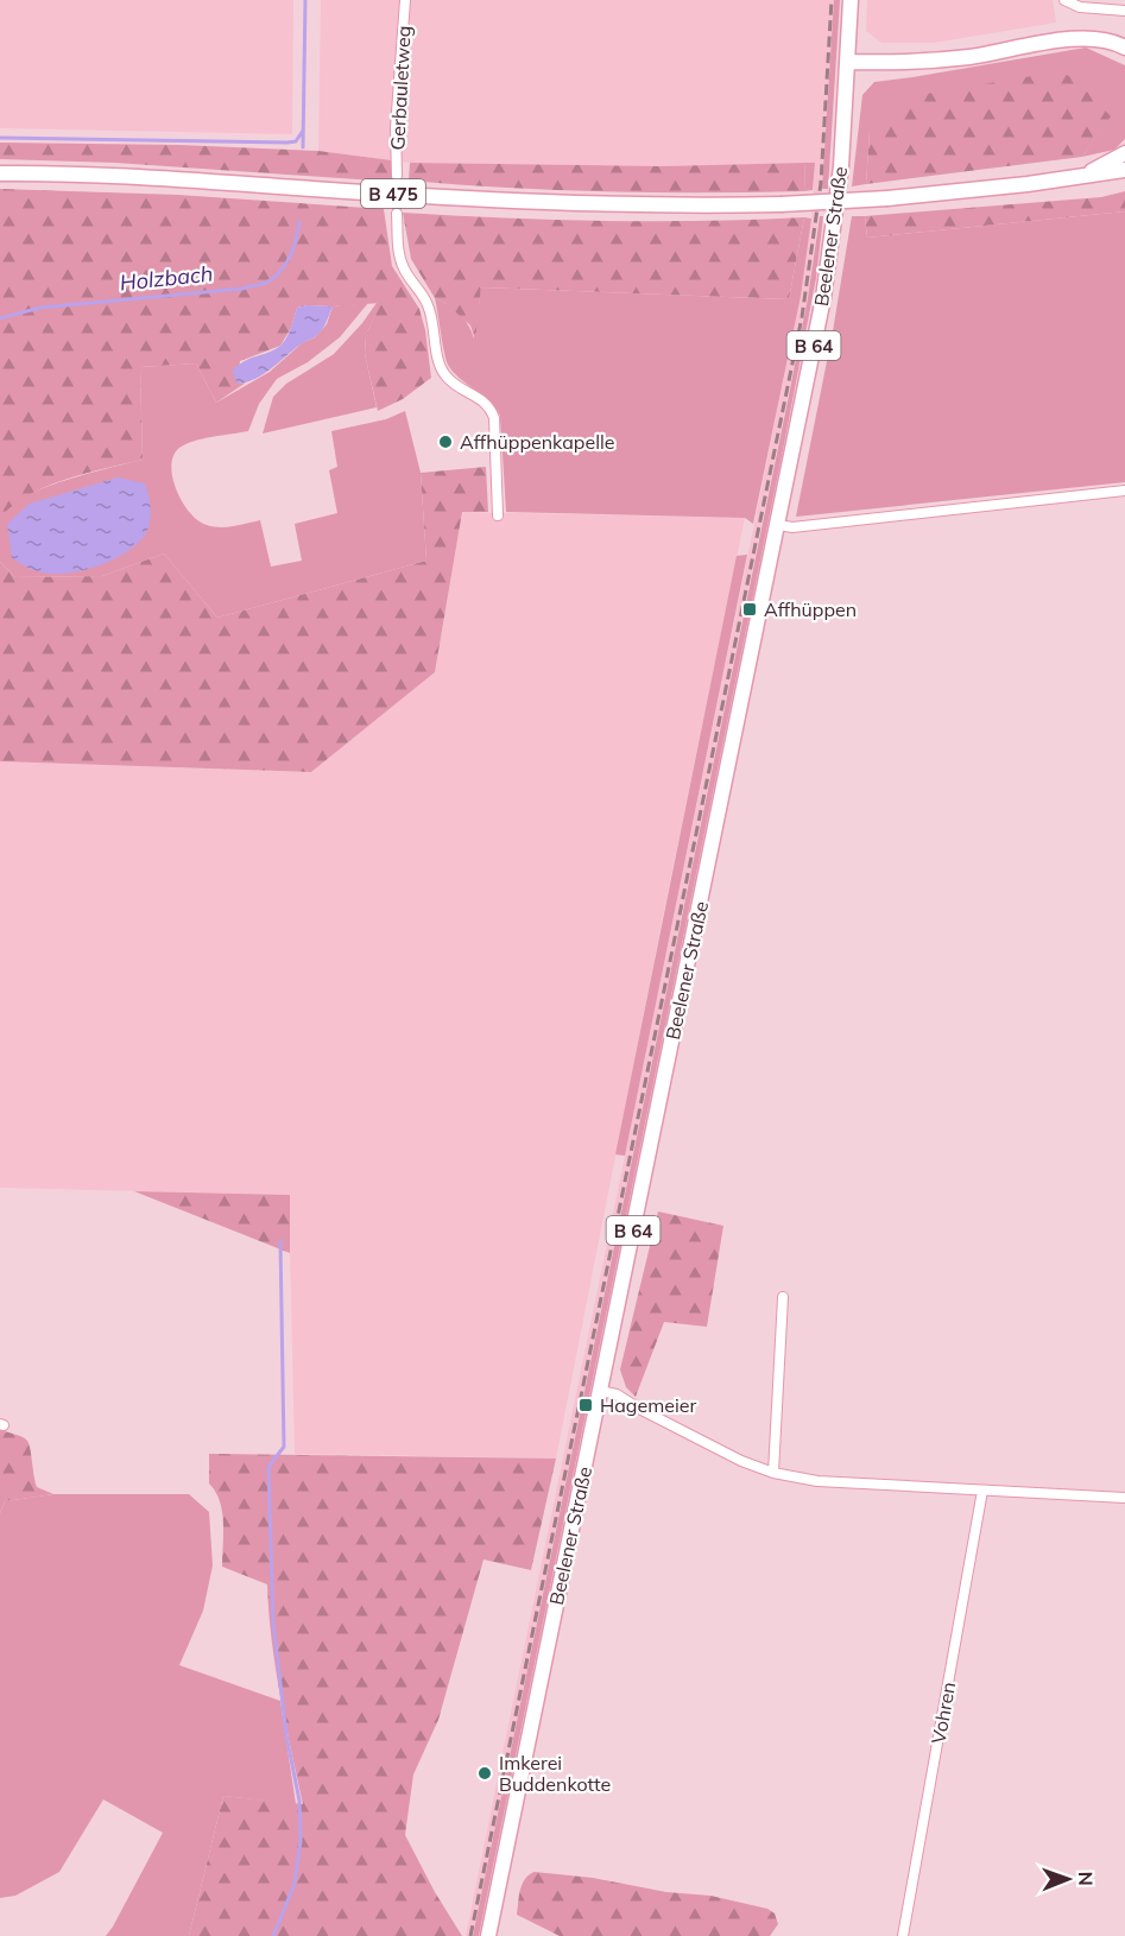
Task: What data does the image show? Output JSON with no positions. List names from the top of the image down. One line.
{"streets":{"main road":["B 475","Beelener Straße","B 64"],"street":["Gerbauletweg","Vohren"]},"water":["Holzbach"],"places":{"other":["Affhüppenkapelle","Imkerei Buddenkotte"],"transit":["Affhüppen","Hagemeier"]},"north":"right"}
